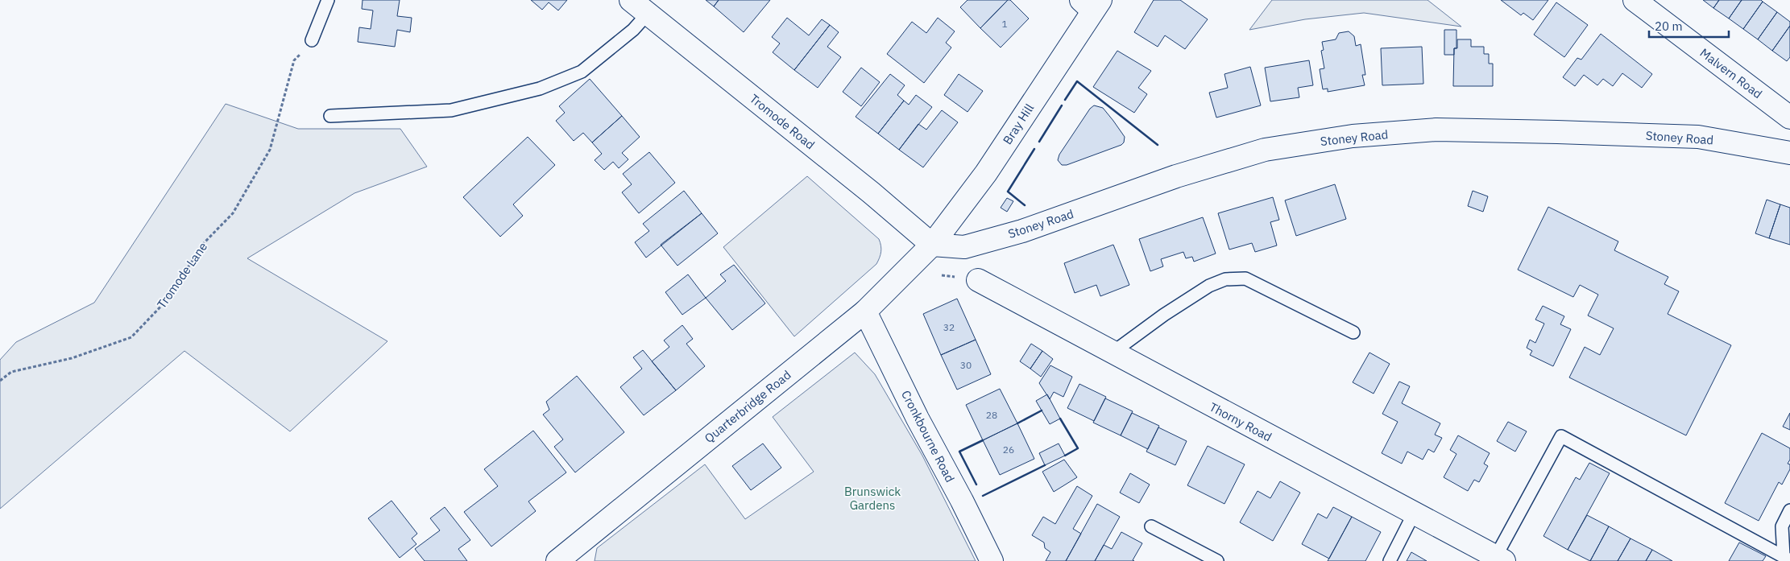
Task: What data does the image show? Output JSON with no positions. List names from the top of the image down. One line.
{"streets":{"main road":["Malvern Road","Tromode Road","Bray Hill","Stoney Road","Quarterbridge Road","Thorny Road","Cronkbourne Road"],"path":["Tromode Lane"]},"crossings":[["Tromode Road","Bray Hill"],["Tromode Road","Stoney Road"],["Tromode Road","Quarterbridge Road"],["Bray Hill","Stoney Road"],["Bray Hill","Quarterbridge Road"],["Stoney Road","Quarterbridge Road"],["Quarterbridge Road","Cronkbourne Road"]],"parks":["Brunswick Gardens"],"house_numbers":["1","32","30","28","26"],"scale_bar":"20 m"}
